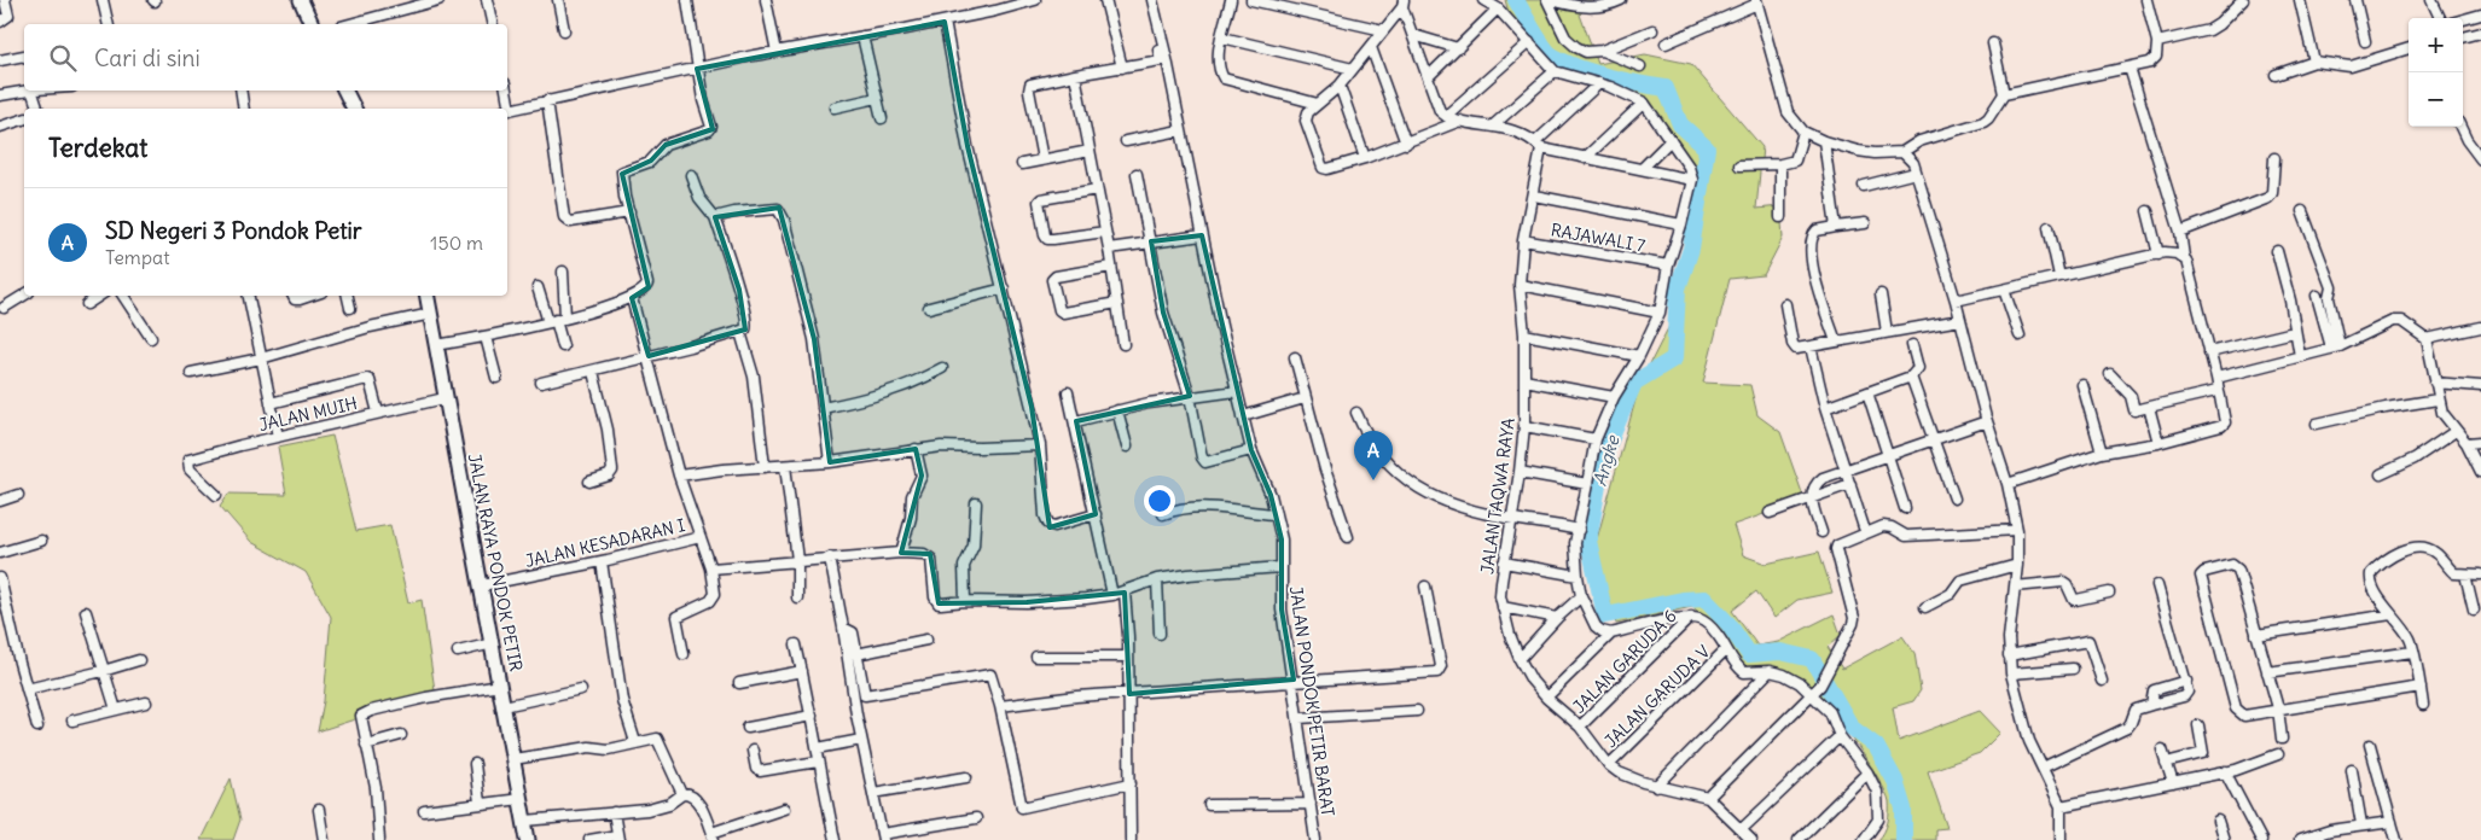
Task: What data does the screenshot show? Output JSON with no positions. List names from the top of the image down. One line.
{"streets":{"main road":["JALAN RAYA PONDOK PETIR"],"street":["RAJAWALI 7","JALAN MUIH","JALAN TAQWA RAYA","JALAN KESADARAN I","JALAN GARUDA 6","JALAN GARUDA V","JALAN PONDOK PETIR BARAT"]},"crossings":[["RAJAWALI 7","JALAN TAQWA RAYA"],["JALAN MUIH","JALAN RAYA PONDOK PETIR"],["JALAN TAQWA RAYA","JALAN GARUDA 6"],["JALAN TAQWA RAYA","JALAN GARUDA V"],["JALAN KESADARAN I","JALAN RAYA PONDOK PETIR"]],"water":["Angke"],"page":{"map_buttons":["+","−"],"search":"Cari di sini","heading":"Terdekat","list":[{"mark":"A","name":"SD Negeri 3 Pondok Petir","note":"Tempat","value":"150 m"}],"pins":"A"}}
